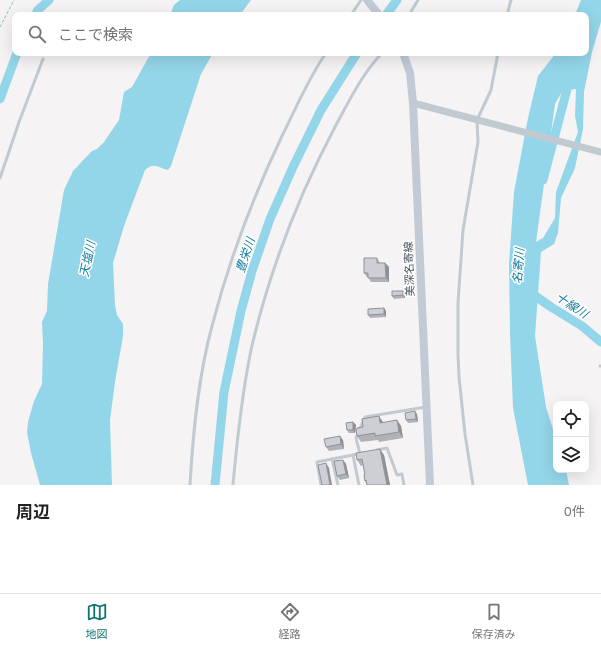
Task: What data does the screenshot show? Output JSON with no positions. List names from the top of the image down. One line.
{"streets":{"main road":["美深名寄線"]},"water":["豊栄川","天塩川","名寄川","十線川"],"page":{"search":"ここで検索","heading":["周辺","0件"],"nav":["地図","経路","保存済み"]}}
